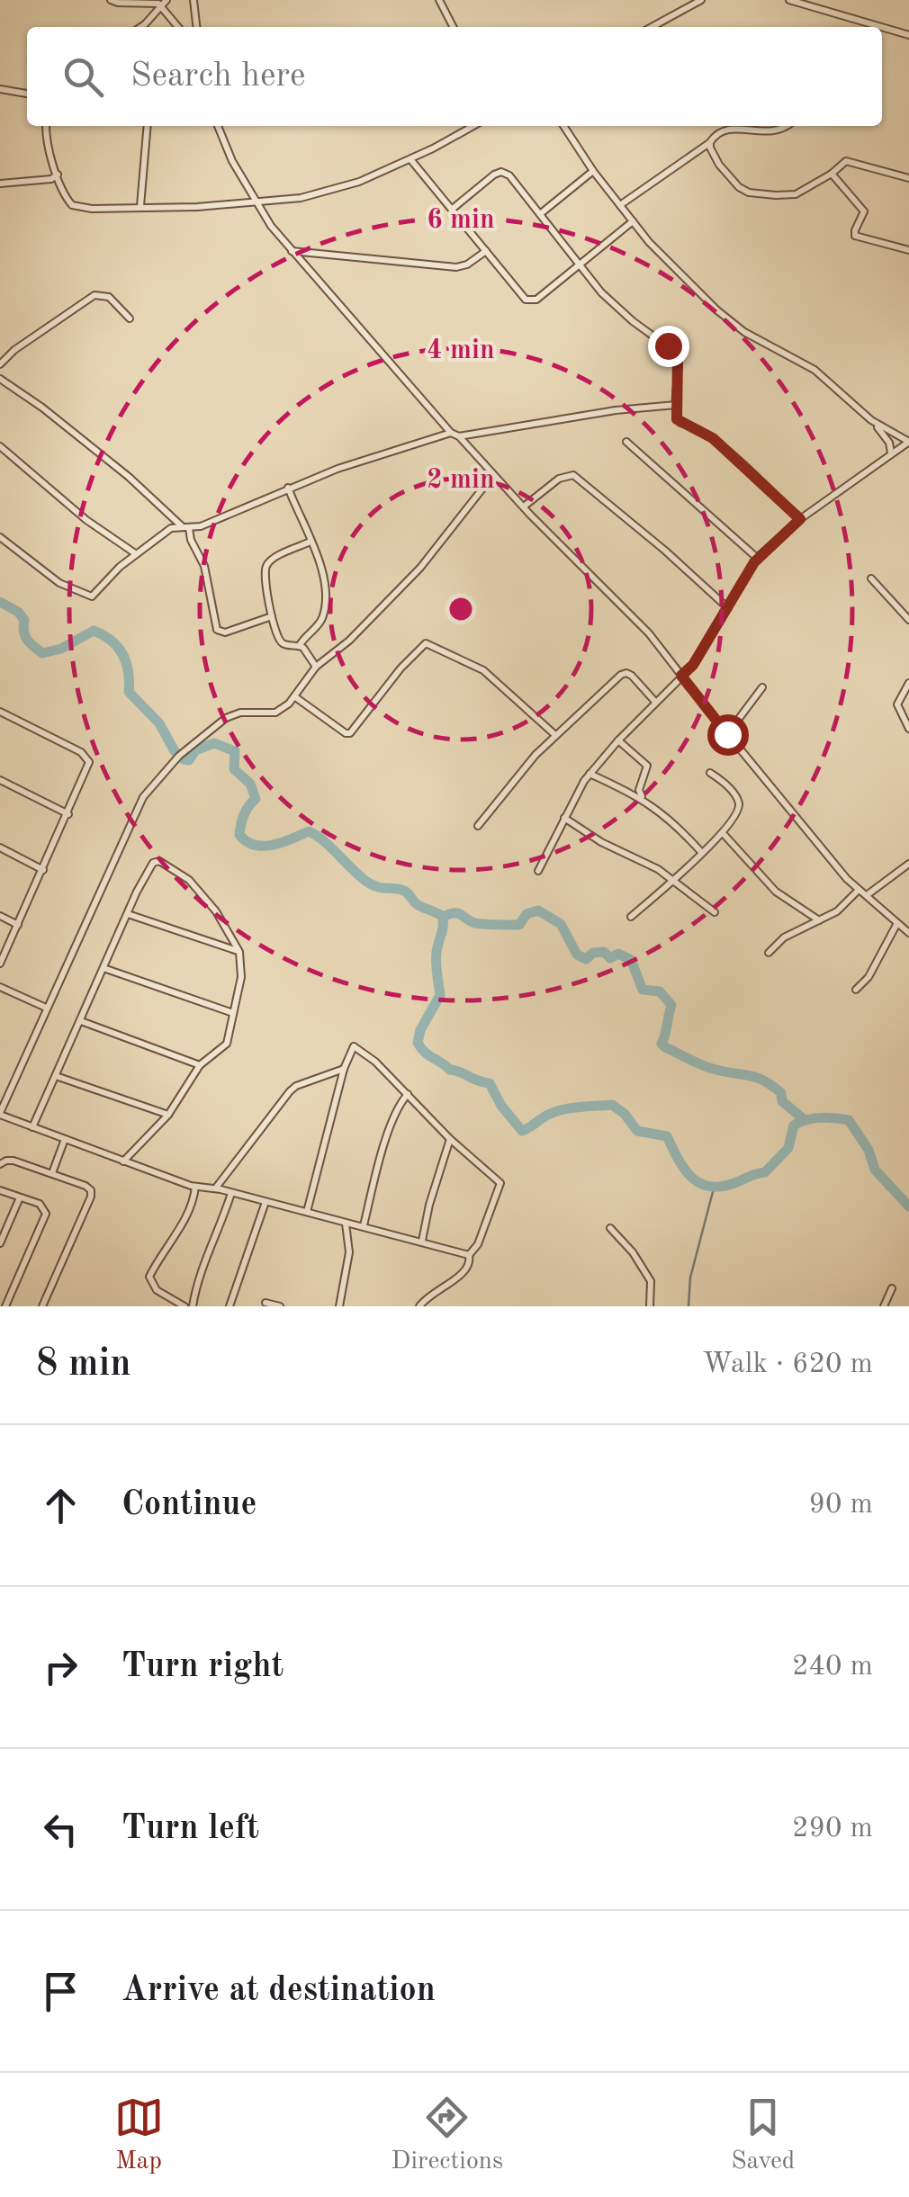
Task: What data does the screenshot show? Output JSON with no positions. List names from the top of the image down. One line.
{"page":{"search":"Search here","heading":["8 min","Walk · 620 m"],"list":[["Continue","90 m"],["Turn right","240 m"],["Turn left","290 m"],"Arrive at destination"],"nav":["Map","Directions","Saved"]},"rings":["6 min","4 min","2 min"]}
